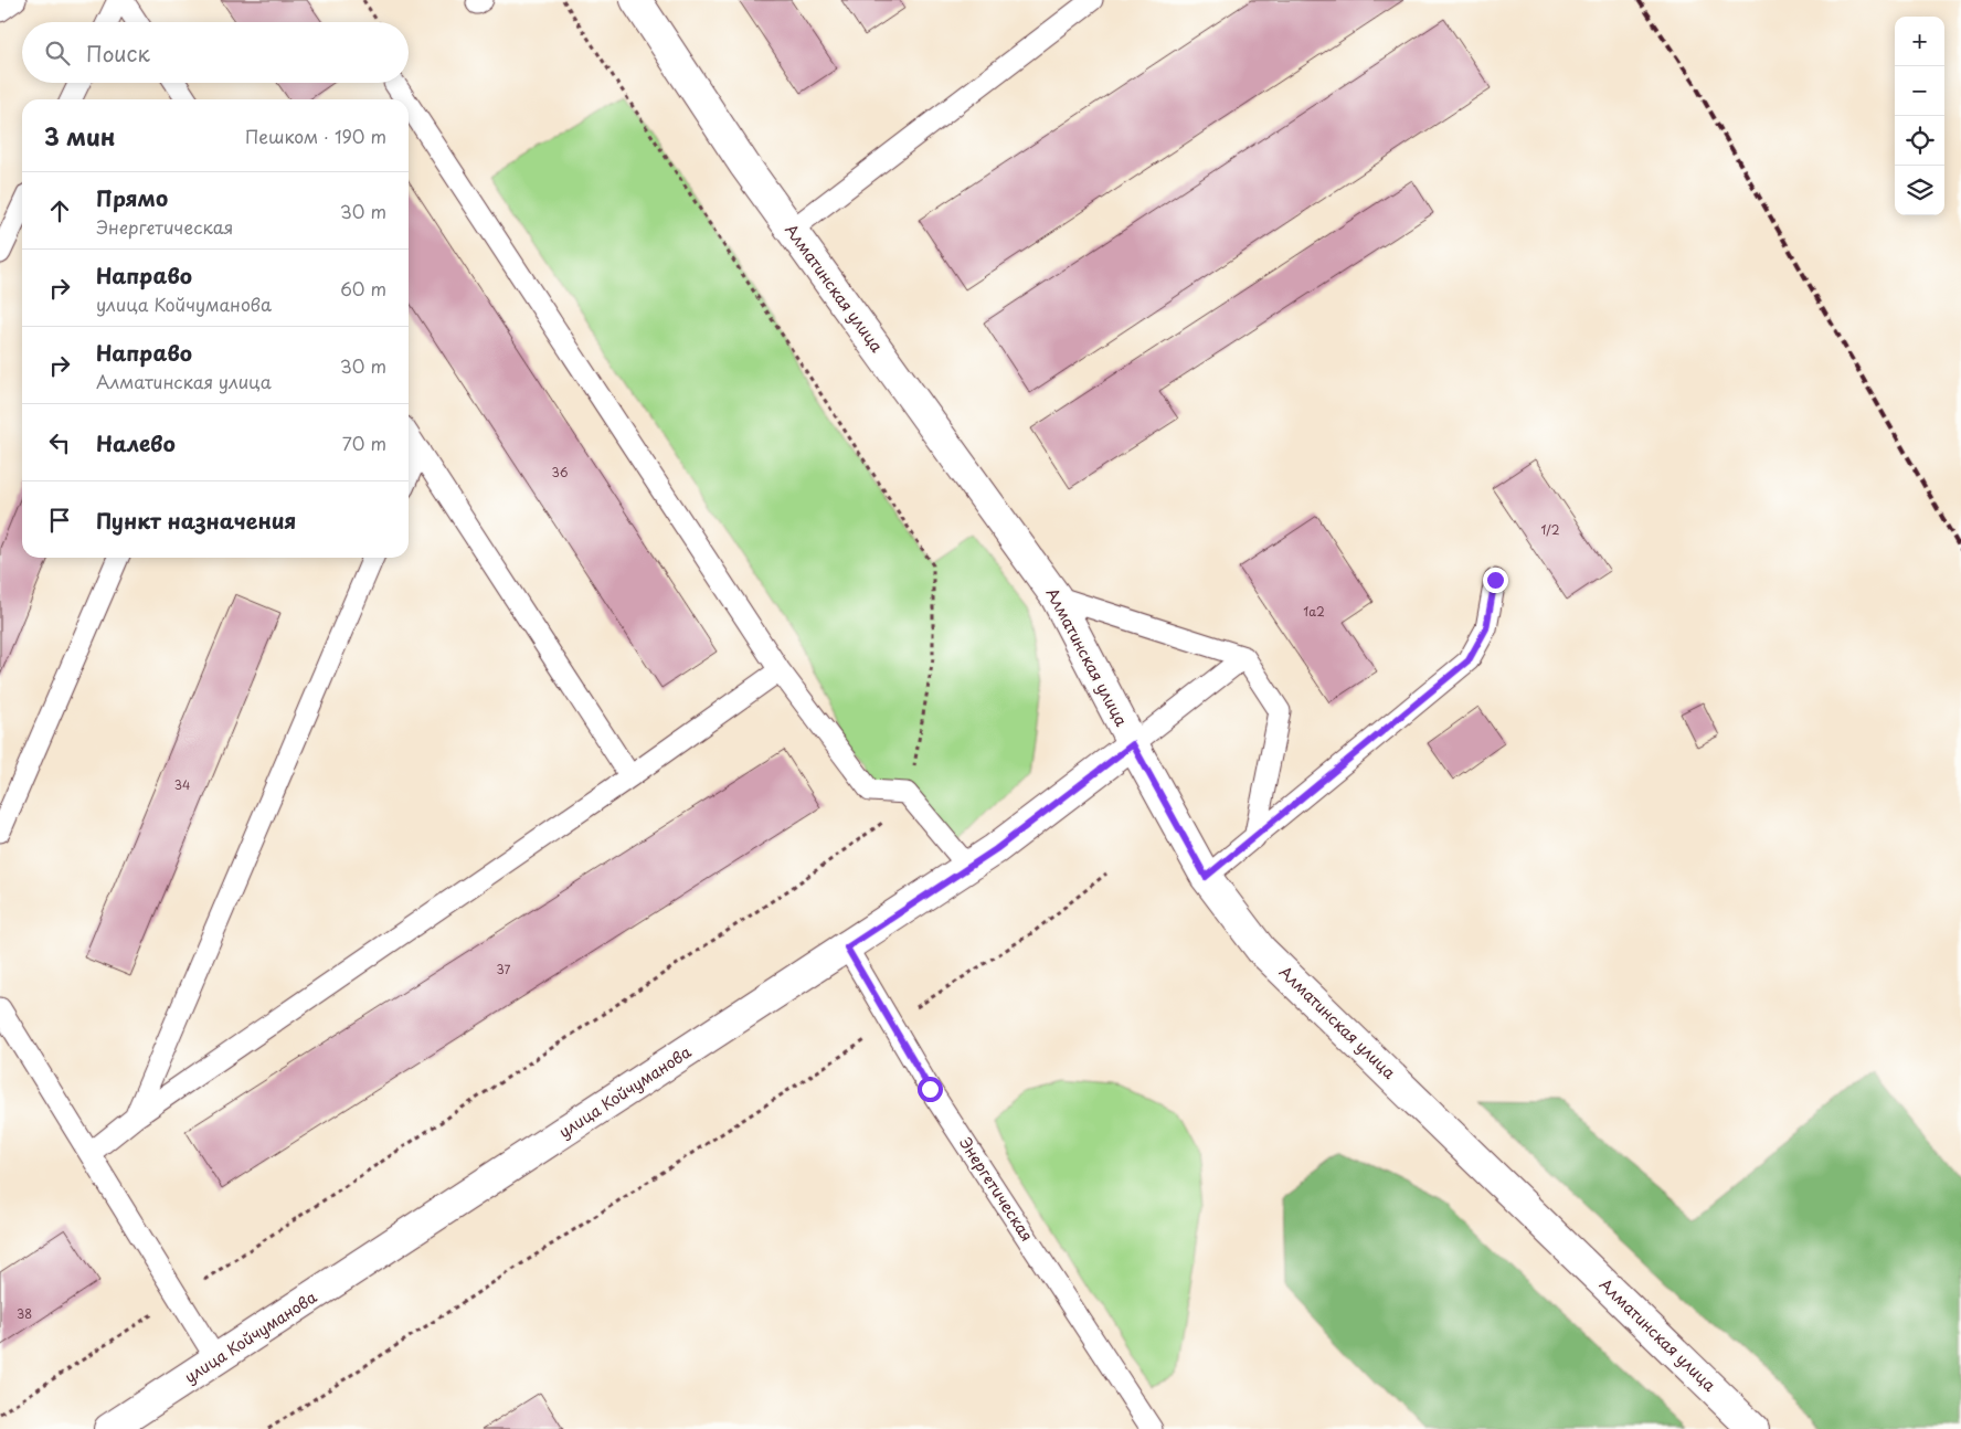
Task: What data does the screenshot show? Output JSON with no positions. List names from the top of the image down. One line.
{"streets":{"street":["Алматинская улица","улица Койчуманова"],"lane":["Энергетическая"]},"crossings":[["Алматинская улица","улица Койчуманова"],["улица Койчуманова","Энергетическая"]],"house_numbers":["36","1/2","1а2","34","37","38"],"page":{"map_buttons":["+","−"],"search":"Поиск","heading":["3 мин","Пешком · 190 m"],"list":[["Прямо","Энергетическая","30 m"],["Направо","улица Койчуманова","60 m"],["Направо","Алматинская улица","30 m"],["Налево","70 m"],"Пункт назначения"]}}
